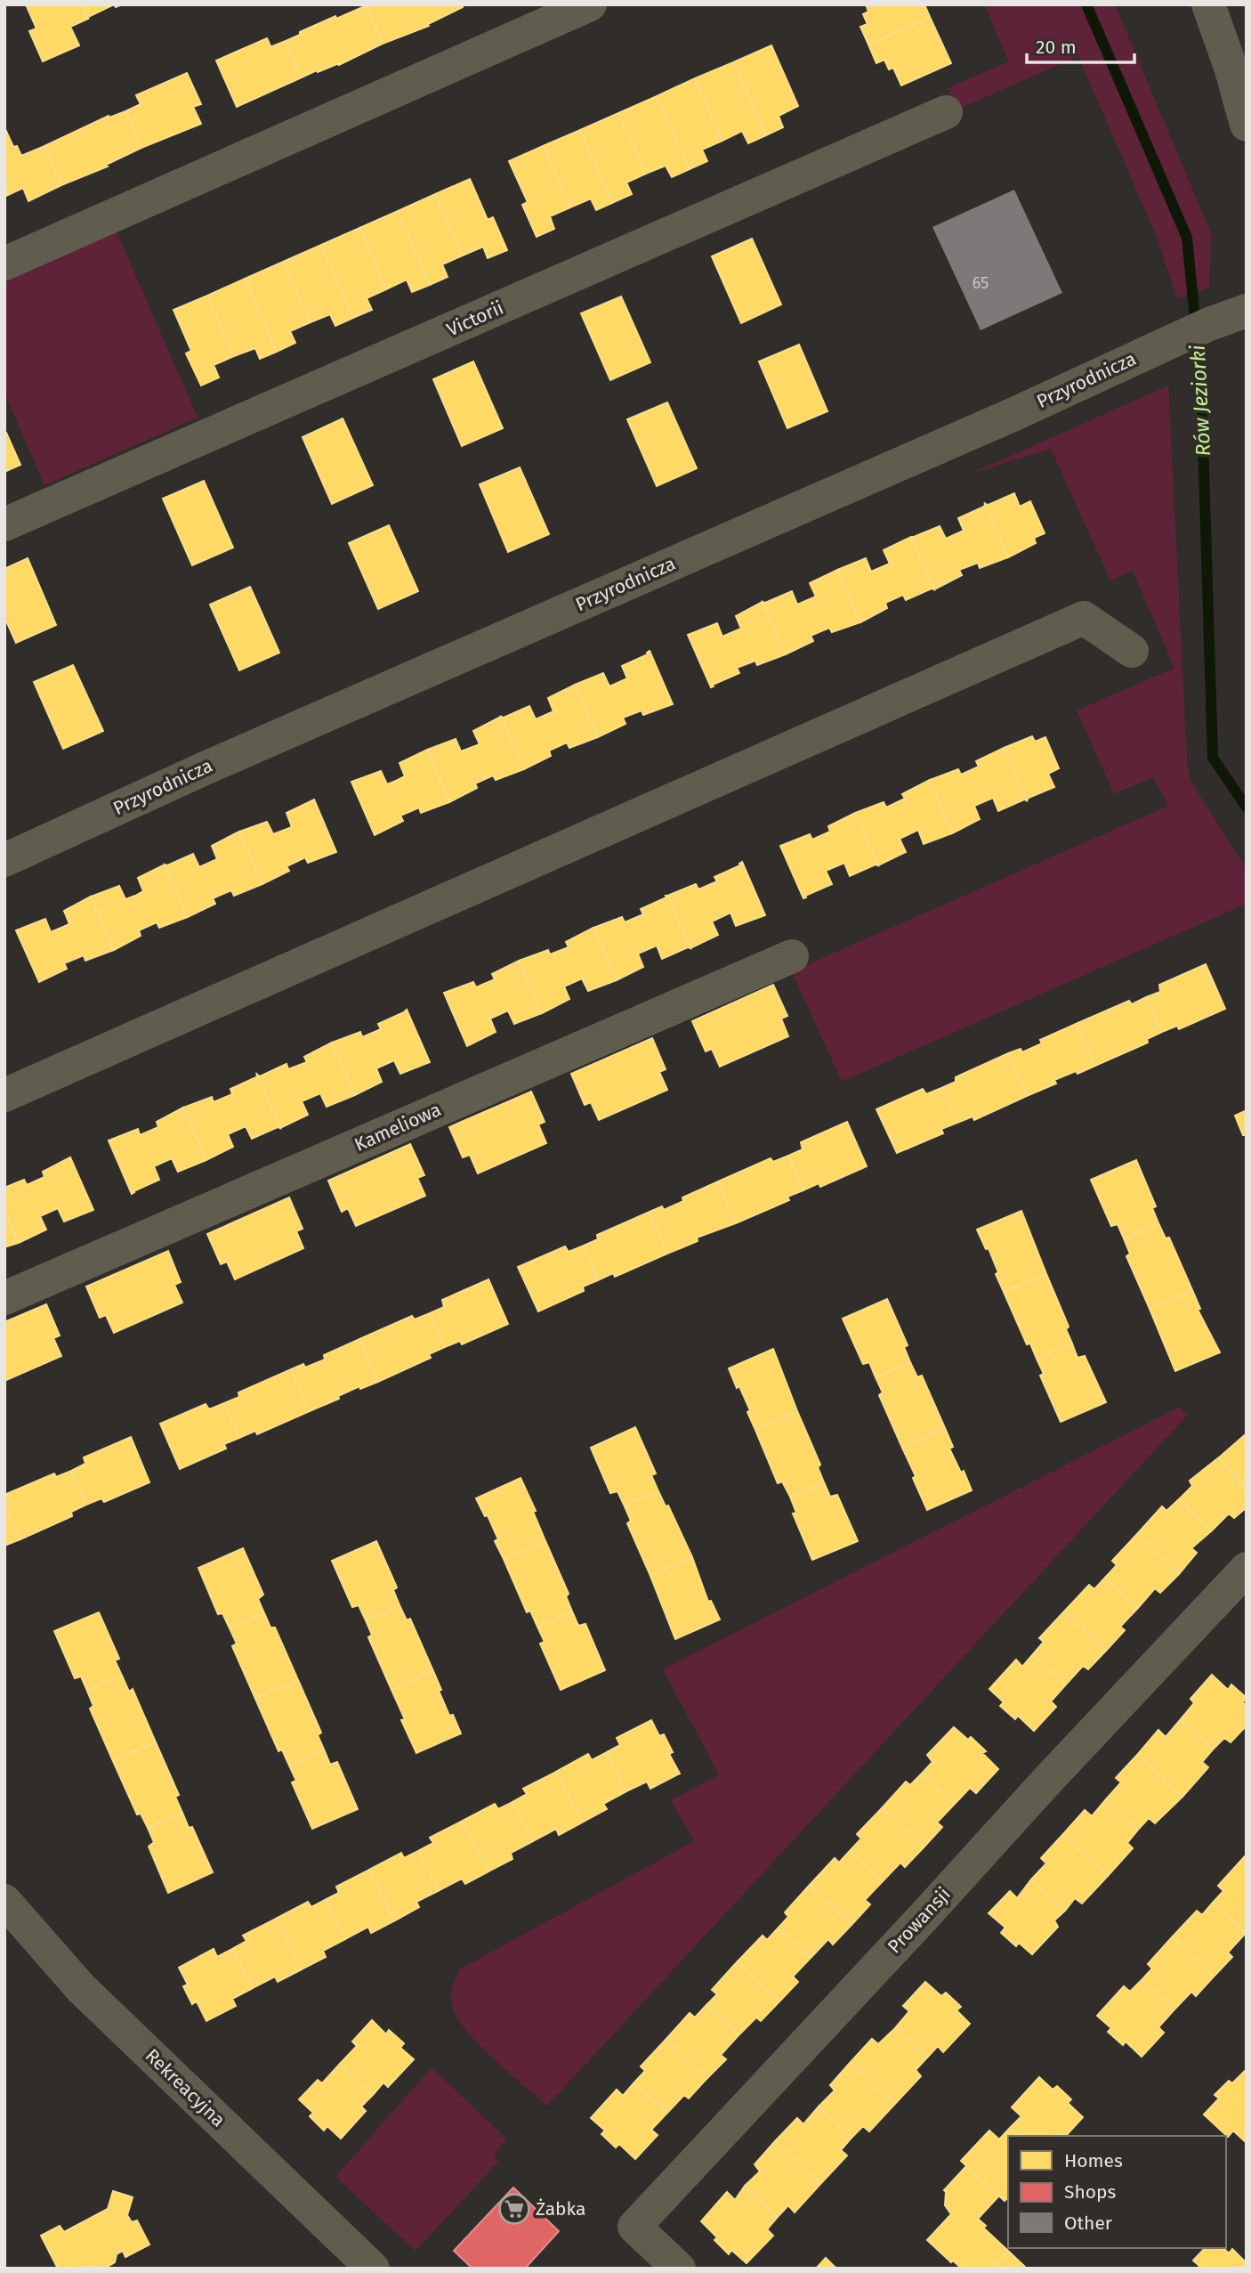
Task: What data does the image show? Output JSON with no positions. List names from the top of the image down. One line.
{"streets":{"street":["Victorii","Przyrodnicza","Kameliowa","Prowansji","Rekreacyjna"]},"water":["Rów Jeziorki"],"places":{"supermarket":["Żabka"]},"house_numbers":["65"],"legend":["Homes","Shops","Other"],"scale_bar":"20 m"}
